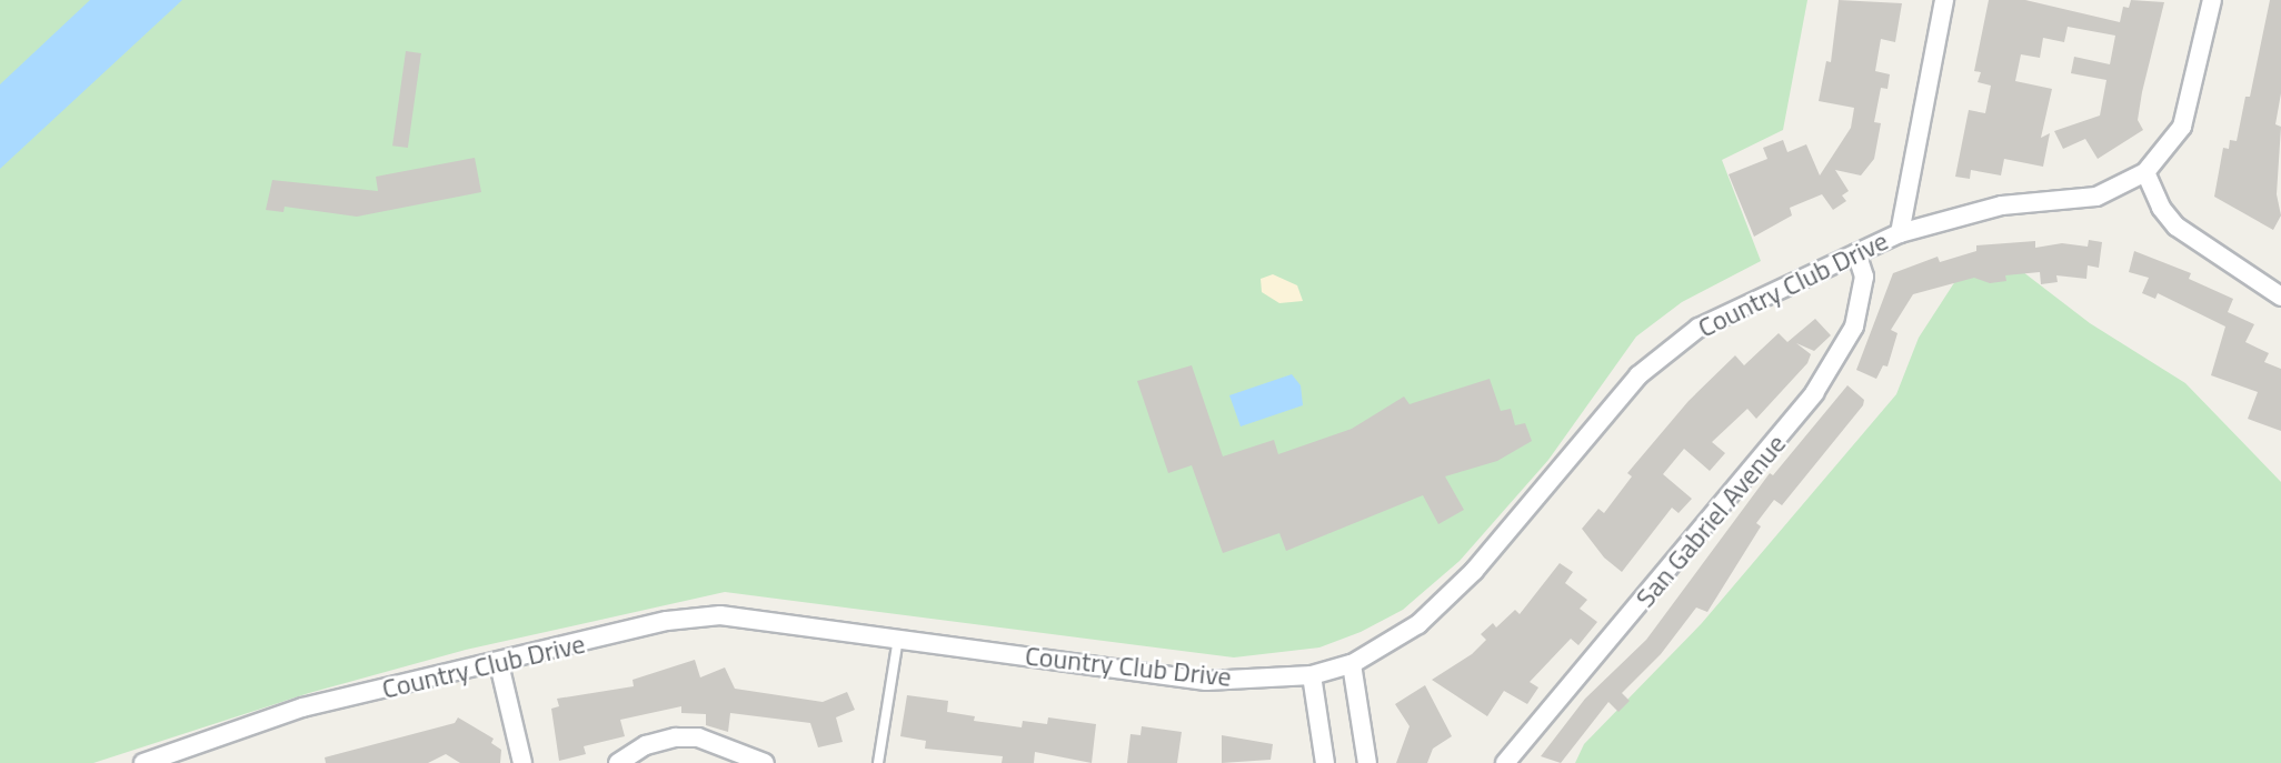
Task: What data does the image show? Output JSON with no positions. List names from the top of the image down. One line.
{"streets":{"street":["Country Club Drive","San Gabriel Avenue"]},"crossings":[["Country Club Drive","San Gabriel Avenue"]]}
